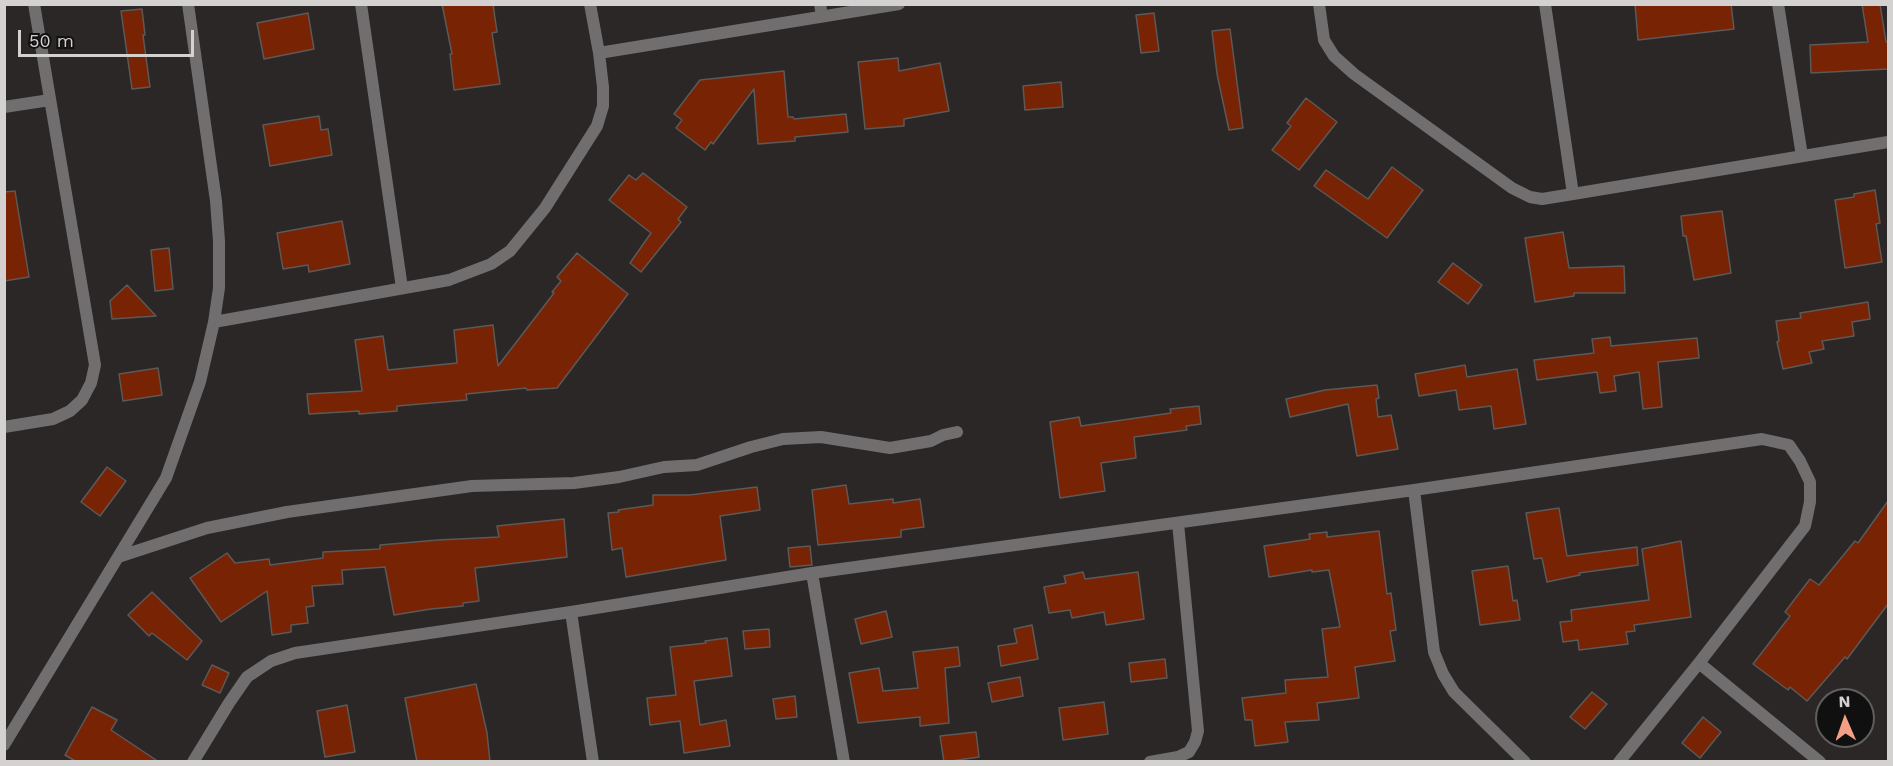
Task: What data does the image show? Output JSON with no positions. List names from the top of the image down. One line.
{"scale_bar":"50 m","north":"top"}
